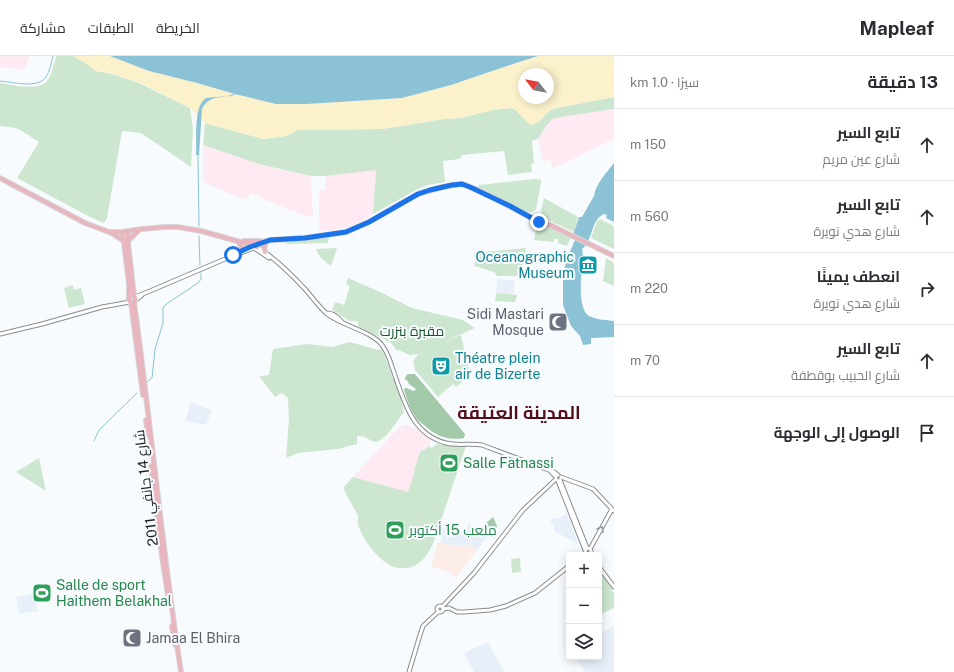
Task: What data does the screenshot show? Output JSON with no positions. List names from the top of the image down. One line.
{"streets":{"main road":["شارع 14 جانفي 2011"]},"districts":["المدينة العتيقة"],"parks":["مقبرة بنزرت"],"places":{"museum":["Oceanographic Museum"],"mosque":["Sidi Mastari Mosque","Jamaa El Bhira"],"theatre":["Théatre plein air de Bizerte"],"sports":["Salle Fatnassi","ملعب 15 أكتوبر","Salle de sport Haithem Belakhal"]},"north":"top left","page":{"header":"Mapleaf","nav":["الخريطة","الطبقات","مشاركة"],"heading":["13 دقيقة","سيرًا · 1.0 km"],"list":[["تابع السير","شارع عين مريم","150 m"],["تابع السير","شارع هدي نويرة","560 m"],["انعطف يمينًا","شارع هدي نويرة","220 m"],["تابع السير","شارع الحبيب بوقطفة","70 m"],"الوصول إلى الوجهة"],"map_buttons":["+","−"]}}
